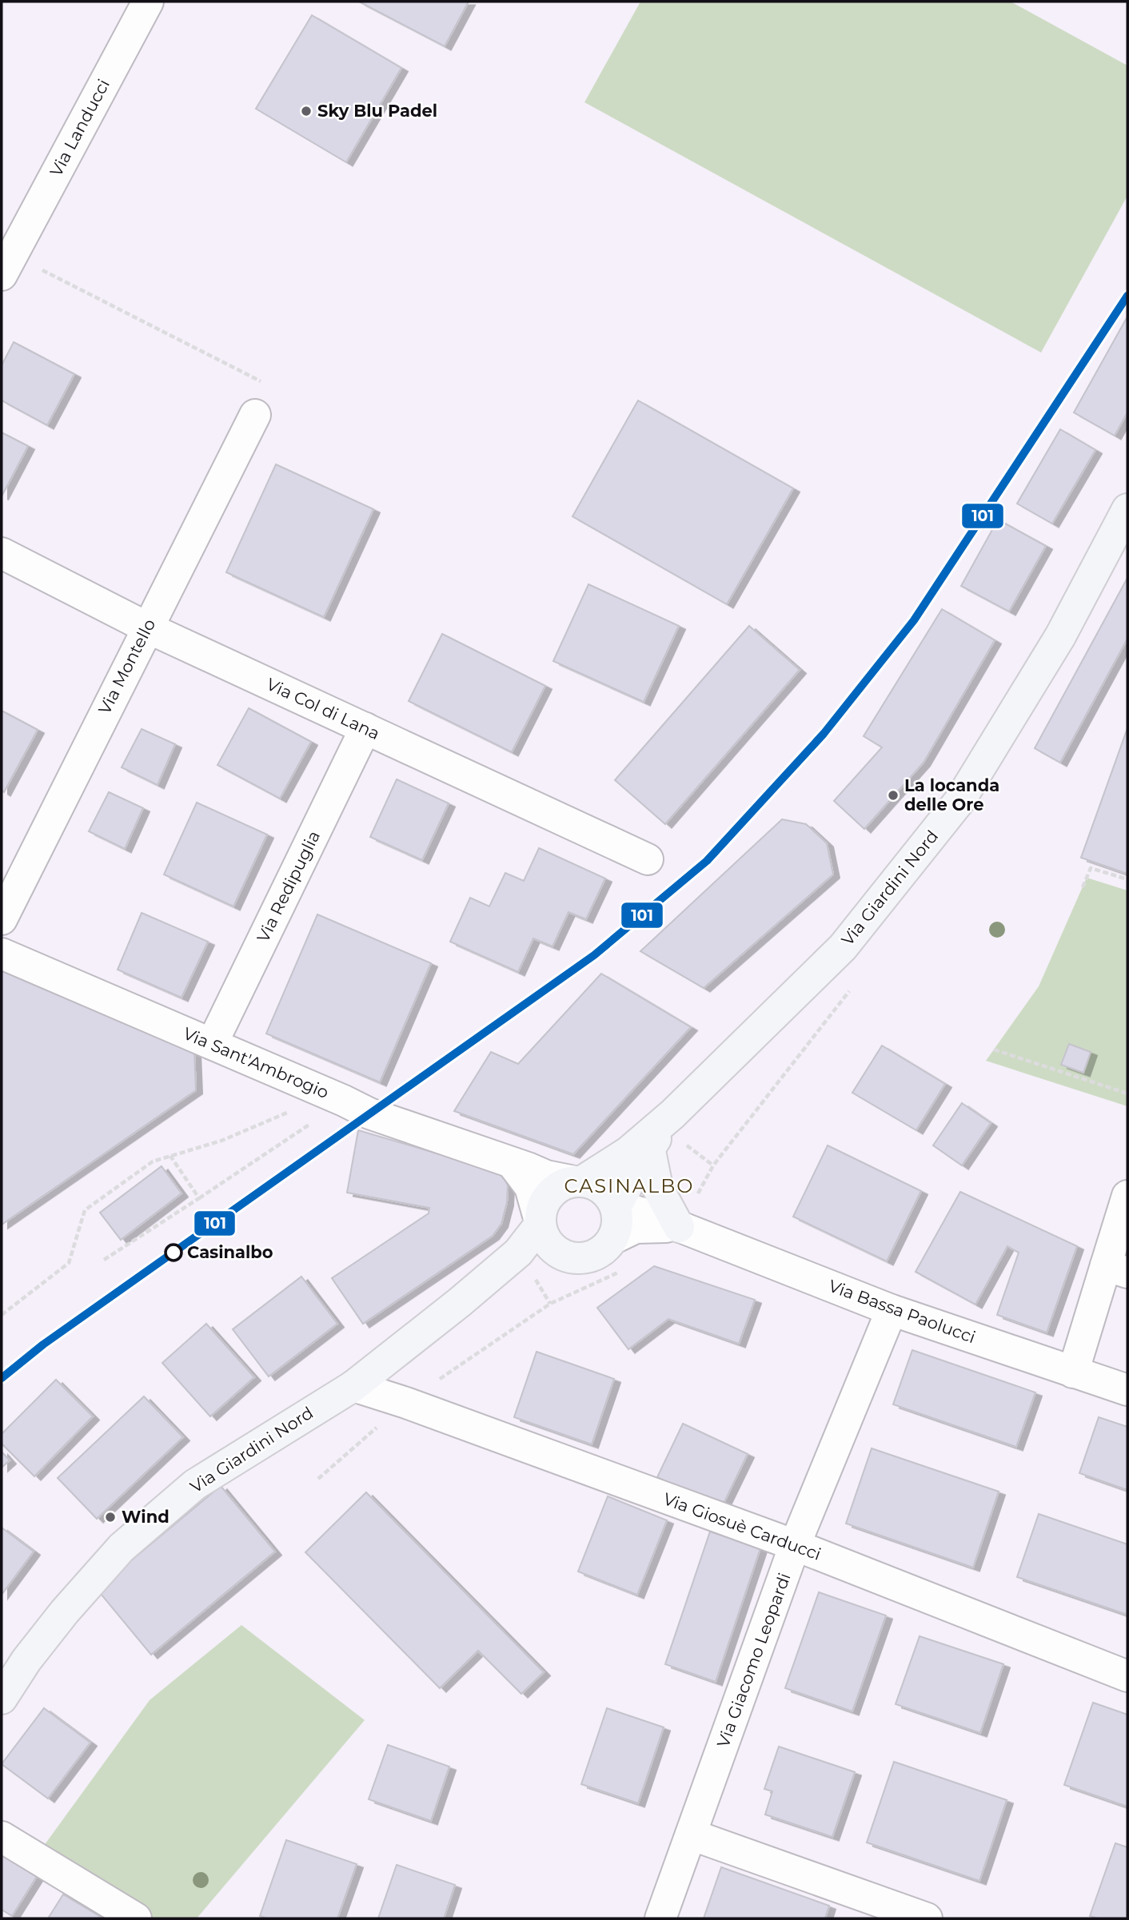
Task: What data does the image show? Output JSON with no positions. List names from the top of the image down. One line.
{"streets":{"main road":["Via Giardini Nord"],"street":["Via Landucci","Via Montello","Via Col di Lana","Via Redipuglia","Via Sant'Ambrogio","Via Bassa Paolucci","Via Giosuè Carducci","Via Giacomo Leopardi"]},"crossings":[["Via Montello","Via Col di Lana"],["Via Col di Lana","Via Redipuglia"],["Via Redipuglia","Via Sant'Ambrogio"],["Via Giardini Nord","Via Sant'Ambrogio"],["Via Giardini Nord","Via Bassa Paolucci"],["Via Giardini Nord","Via Giosuè Carducci"],["Via Sant'Ambrogio","Via Bassa Paolucci"],["Via Bassa Paolucci","Via Giacomo Leopardi"],["Via Giosuè Carducci","Via Giacomo Leopardi"]],"districts":["CASINALBO"],"places":["Sky Blu Padel","La locanda delle Ore","Casinalbo","Wind"],"lines":["transit line 101"]}
